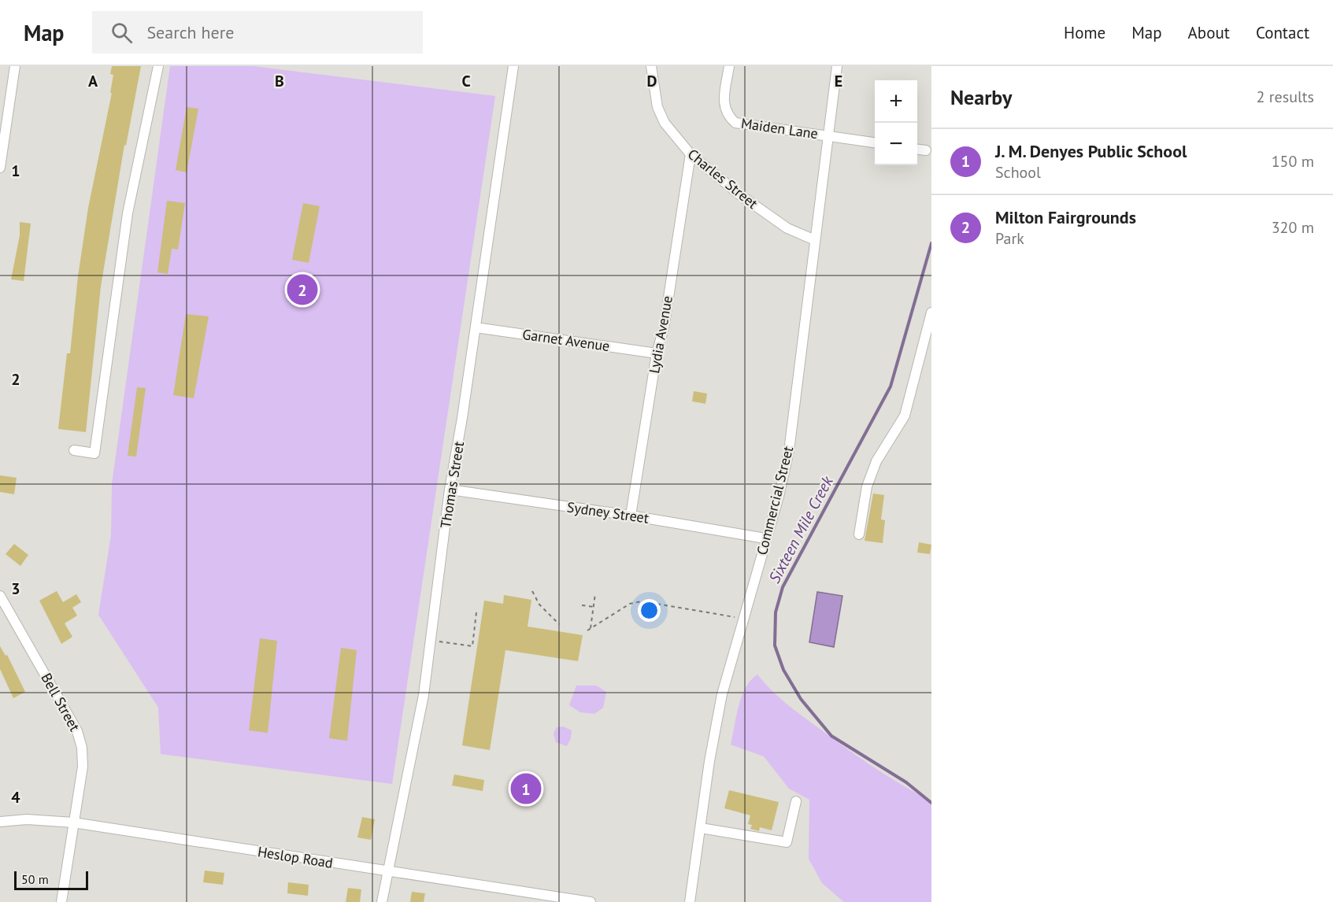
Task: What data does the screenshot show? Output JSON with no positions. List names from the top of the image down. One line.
{"streets":{"street":["Maiden Lane","Charles Street","Lydia Avenue","Garnet Avenue","Thomas Street","Commercial Street","Sydney Street","Bell Street","Heslop Road"]},"crossings":[["Maiden Lane","Commercial Street"],["Charles Street","Lydia Avenue"],["Charles Street","Commercial Street"],["Lydia Avenue","Garnet Avenue"],["Lydia Avenue","Sydney Street"],["Garnet Avenue","Thomas Street"],["Thomas Street","Sydney Street"],["Thomas Street","Heslop Road"],["Commercial Street","Sydney Street"],["Bell Street","Heslop Road"]],"water":["Sixteen Mile Creek"],"scale_bar":"50 m","page":{"header":"Map","search":"Search here","nav":["Home","Map","About","Contact"],"heading":["Nearby","2 results"],"map_buttons":["+","−"],"list":[{"mark":"1","name":"J. M. Denyes Public School","note":"School","value":"150 m"},{"mark":"2","name":"Milton Fairgrounds","note":"Park","value":"320 m"}],"pins":["2","1"],"scale":"50 m"},"grid":{"columns":["A","B","C","D","E"],"rows":["1","2","3","4"]}}
